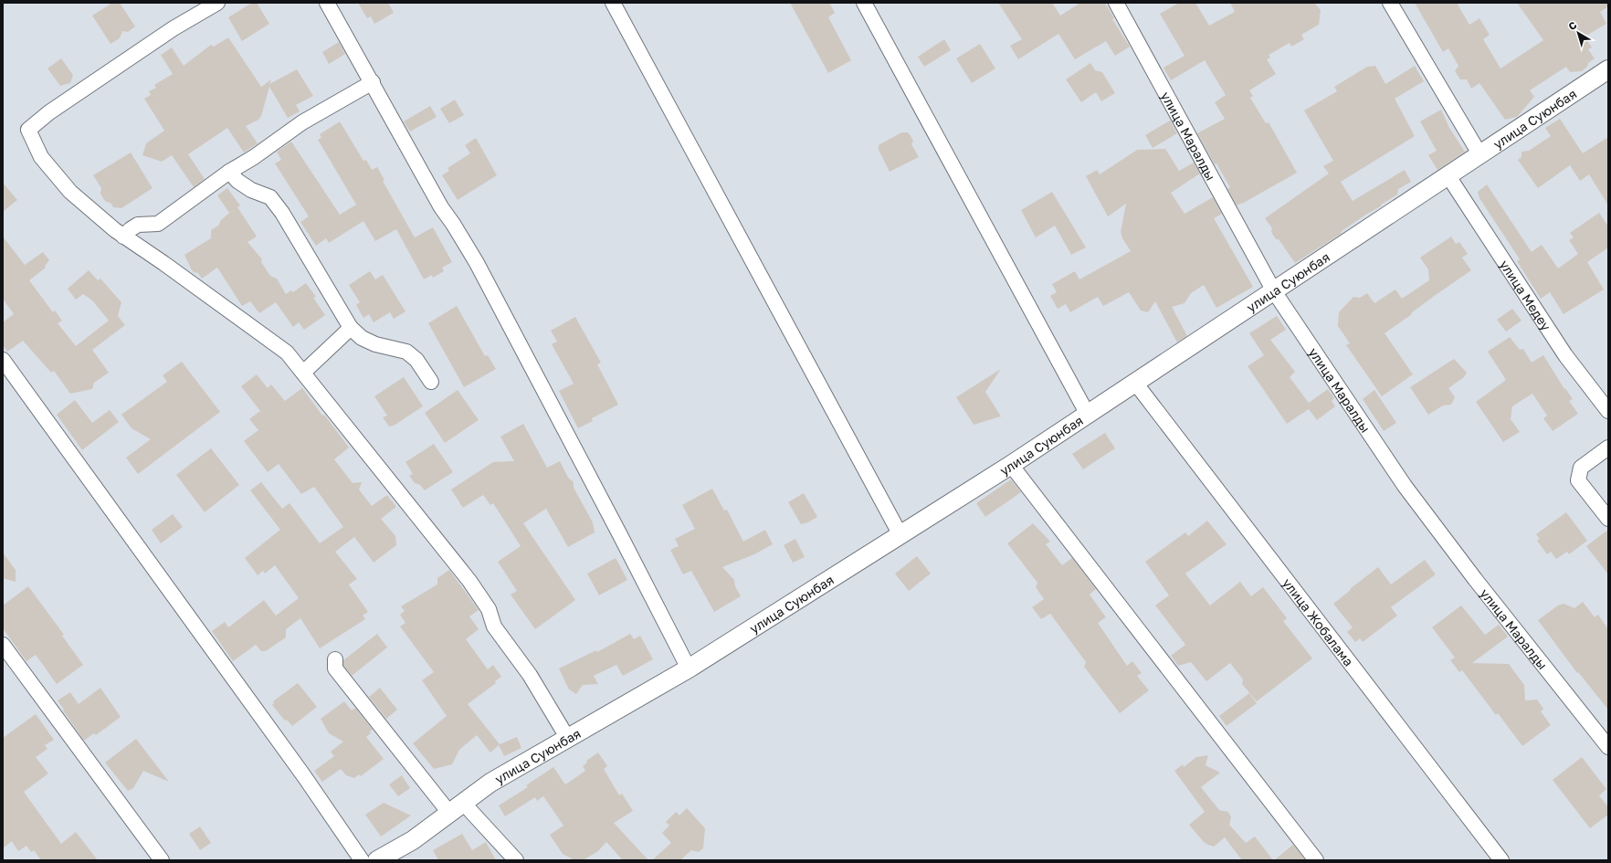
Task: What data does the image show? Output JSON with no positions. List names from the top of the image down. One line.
{"streets":{"street":["улица Суюнбая","улица Маралды","улица Медеу","улица Жобалама"]},"crossings":[["улица Суюнбая","улица Маралды"],["улица Суюнбая","улица Медеу"],["улица Суюнбая","улица Жобалама"]],"north":"top left"}
